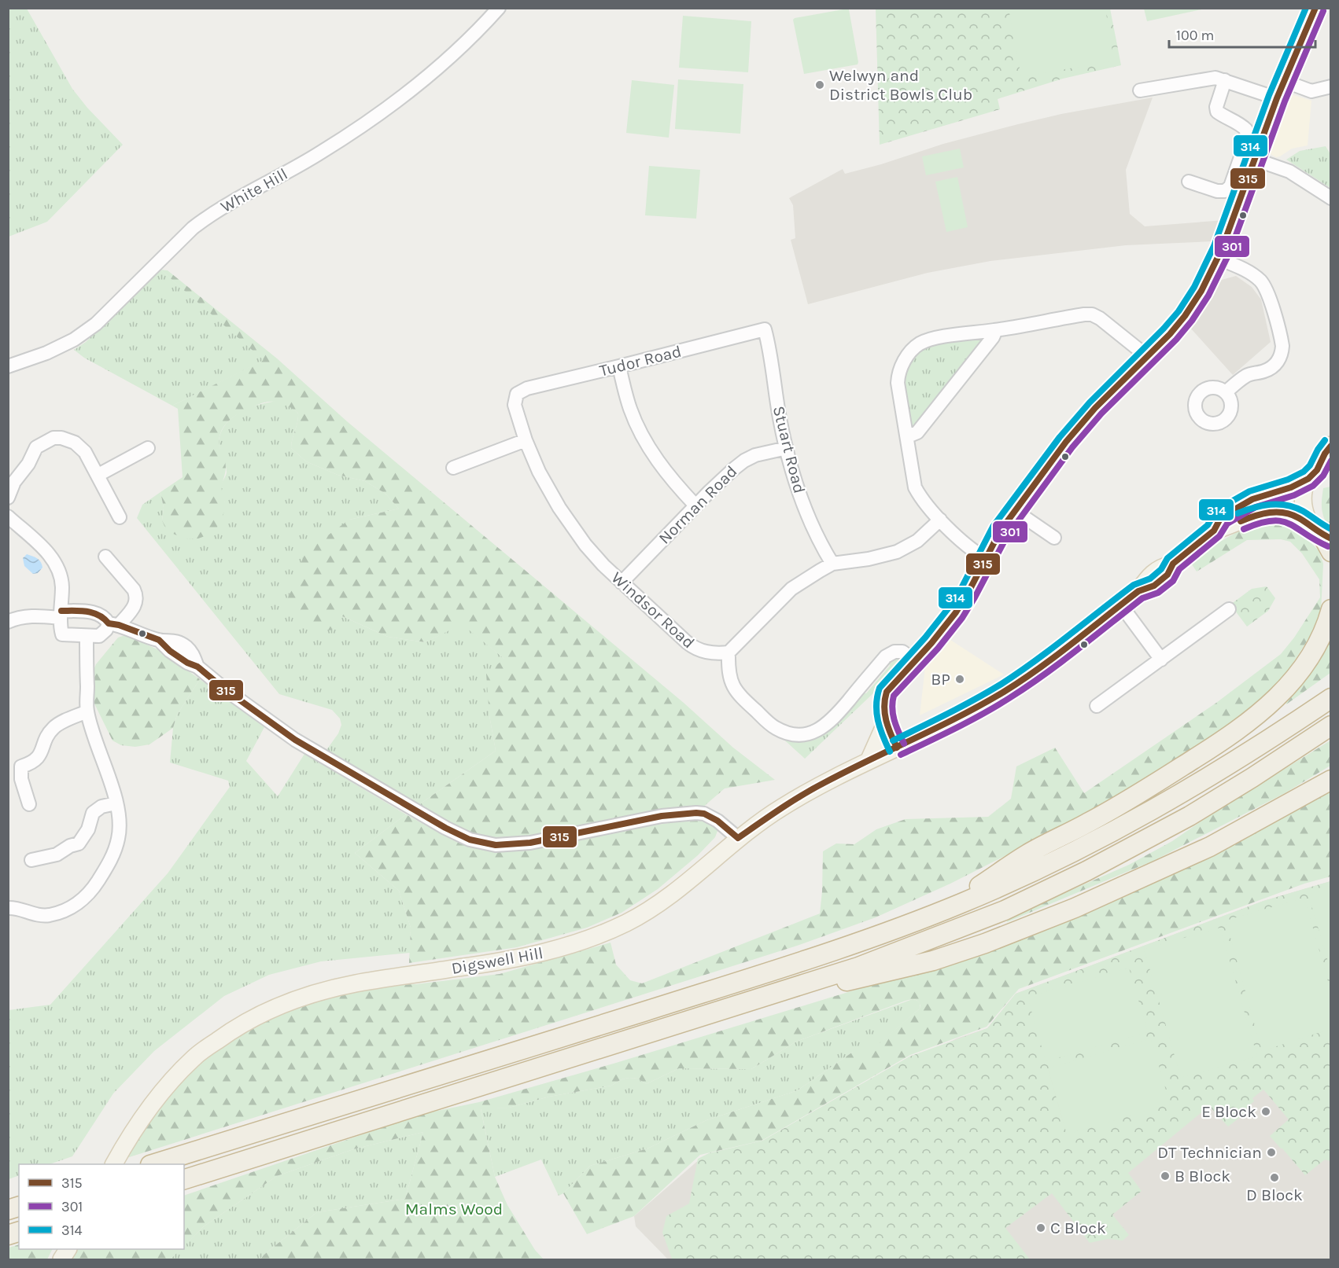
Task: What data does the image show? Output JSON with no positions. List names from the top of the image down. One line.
{"streets":{"main road":["Digswell Hill"],"street":["White Hill","Tudor Road","Stuart Road","Norman Road","Windsor Road"]},"crossings":[["Tudor Road","Stuart Road"],["Tudor Road","Windsor Road"],["Stuart Road","Norman Road"],["Norman Road","Windsor Road"]],"parks":["Malms Wood"],"places":["Welwyn and District Bowls Club","BP","E Block","DT Technician","B Block","D Block","C Block"],"lines":["transit line 315","transit line 314","transit line 301"],"legend":["315","301","314"],"scale_bar":"100 m"}
